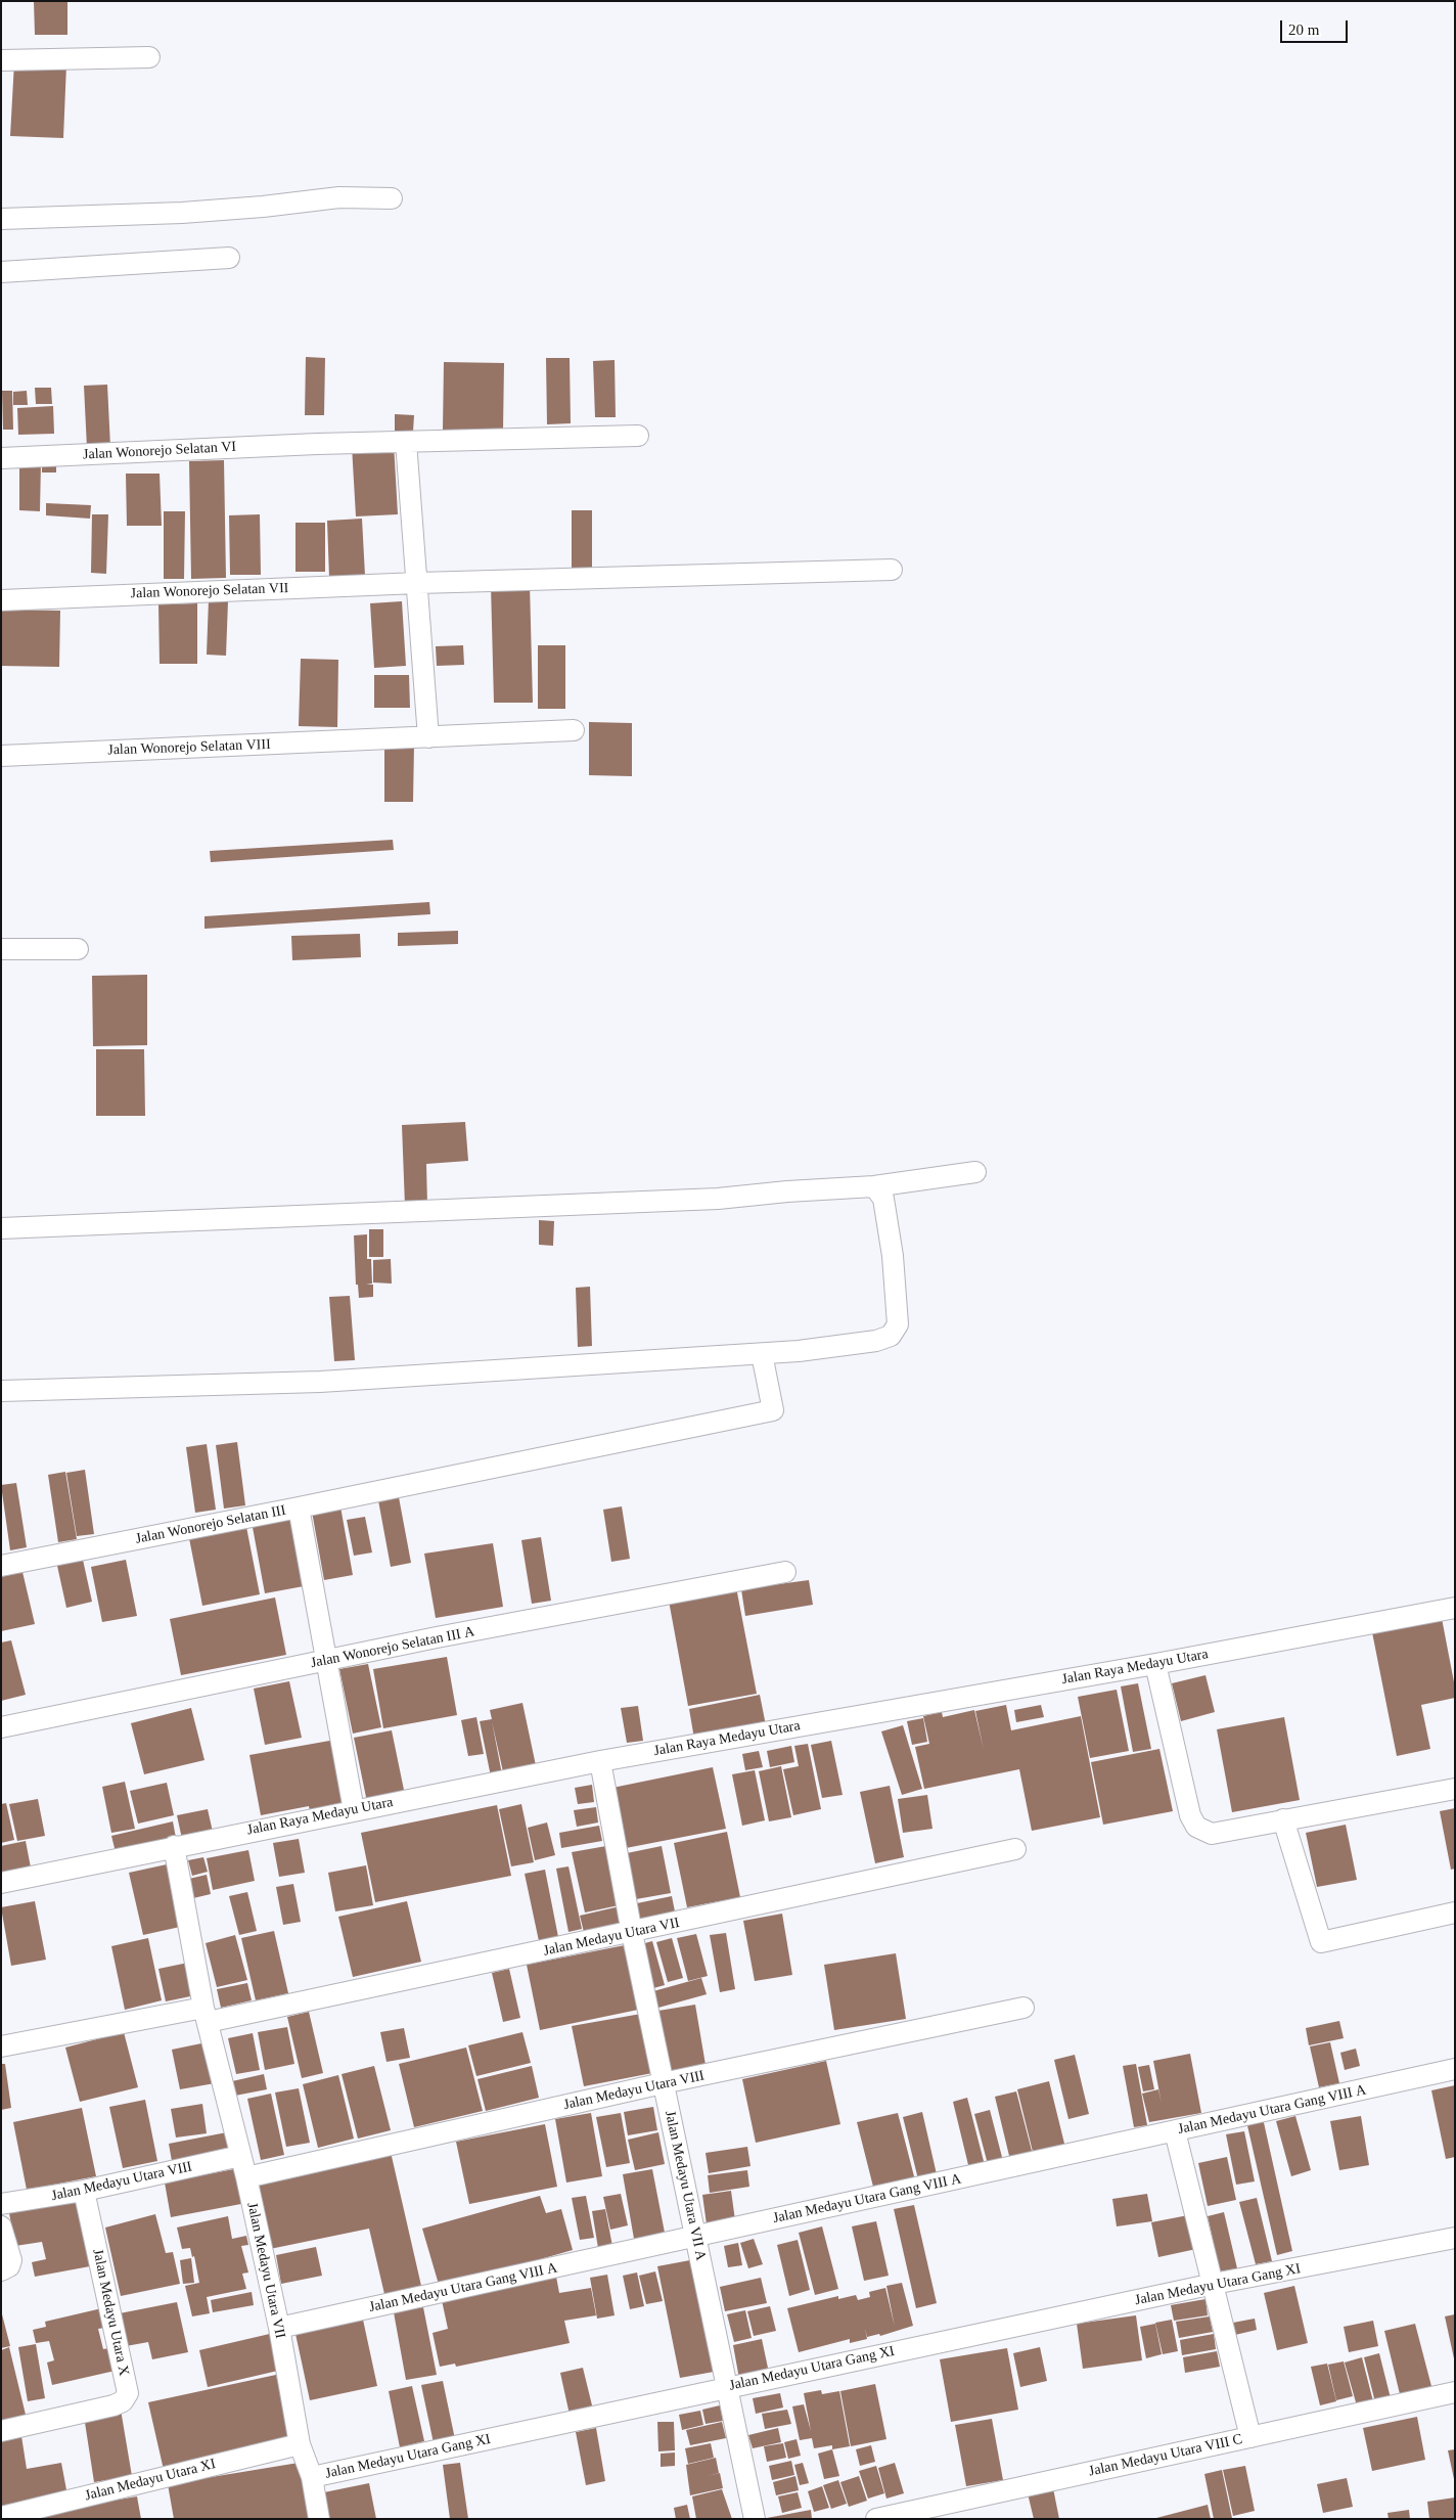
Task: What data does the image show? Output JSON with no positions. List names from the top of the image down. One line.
{"streets":{"street":["Jalan Wonorejo Selatan VI","Jalan Wonorejo Selatan VII","Jalan Wonorejo Selatan VIII","Jalan Wonorejo Selatan III","Jalan Wonorejo Selatan III A","Jalan Raya Medayu Utara","Jalan Medayu Utara VII","Jalan Medayu Utara VIII","Jalan Medayu Utara Gang VIII A","Jalan Medayu Utara VII A","Jalan Medayu Utara Gang XI","Jalan Medayu Utara X","Jalan Medayu Utara VIII C","Jalan Medayu Utara XI"]},"crossings":[["Jalan Wonorejo Selatan III","Jalan Wonorejo Selatan III A"],["Jalan Wonorejo Selatan III","Jalan Raya Medayu Utara"],["Jalan Raya Medayu Utara","Jalan Medayu Utara VII"],["Jalan Raya Medayu Utara","Jalan Medayu Utara VII A"],["Jalan Medayu Utara VII","Jalan Medayu Utara VIII"],["Jalan Medayu Utara VII","Jalan Medayu Utara Gang VIII A"],["Jalan Medayu Utara VII","Jalan Medayu Utara VII A"],["Jalan Medayu Utara VII","Jalan Medayu Utara Gang XI"],["Jalan Medayu Utara VII","Jalan Medayu Utara XI"],["Jalan Medayu Utara VIII","Jalan Medayu Utara VII A"],["Jalan Medayu Utara VIII","Jalan Medayu Utara X"],["Jalan Medayu Utara Gang VIII A","Jalan Medayu Utara VII A"],["Jalan Medayu Utara VII A","Jalan Medayu Utara Gang XI"]],"scale_bar":"20 m"}
